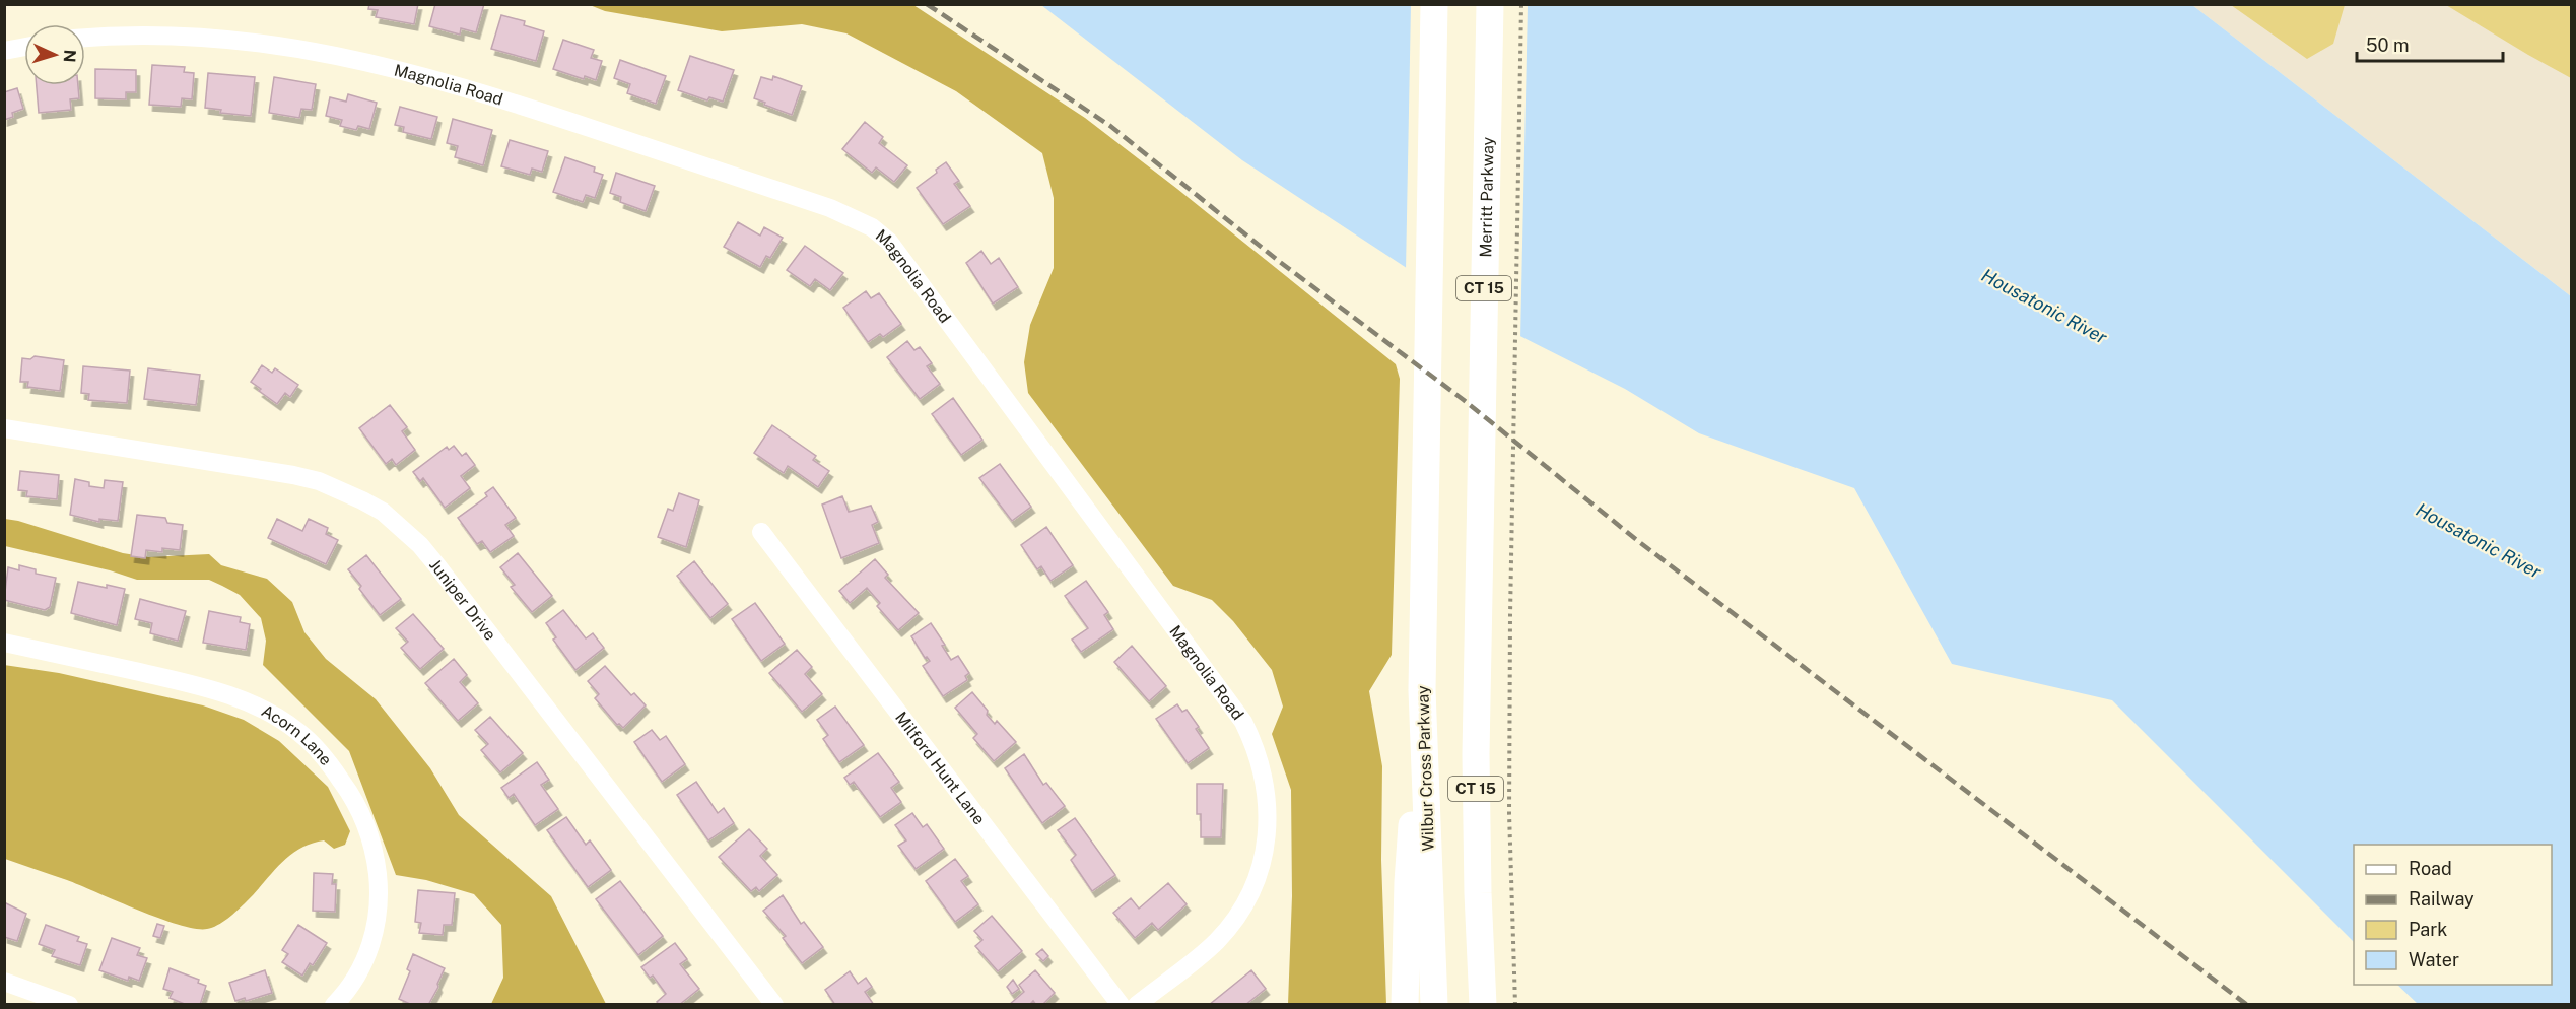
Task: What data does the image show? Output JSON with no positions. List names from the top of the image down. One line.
{"streets":{"highway":["Merritt Parkway","CT 15","Wilbur Cross Parkway"],"street":["Magnolia Road","Juniper Drive","Acorn Lane","Milford Hunt Lane"]},"water":["Housatonic River"],"legend":["Road","Railway","Park","Water"],"scale_bar":"50 m","north":"right"}
